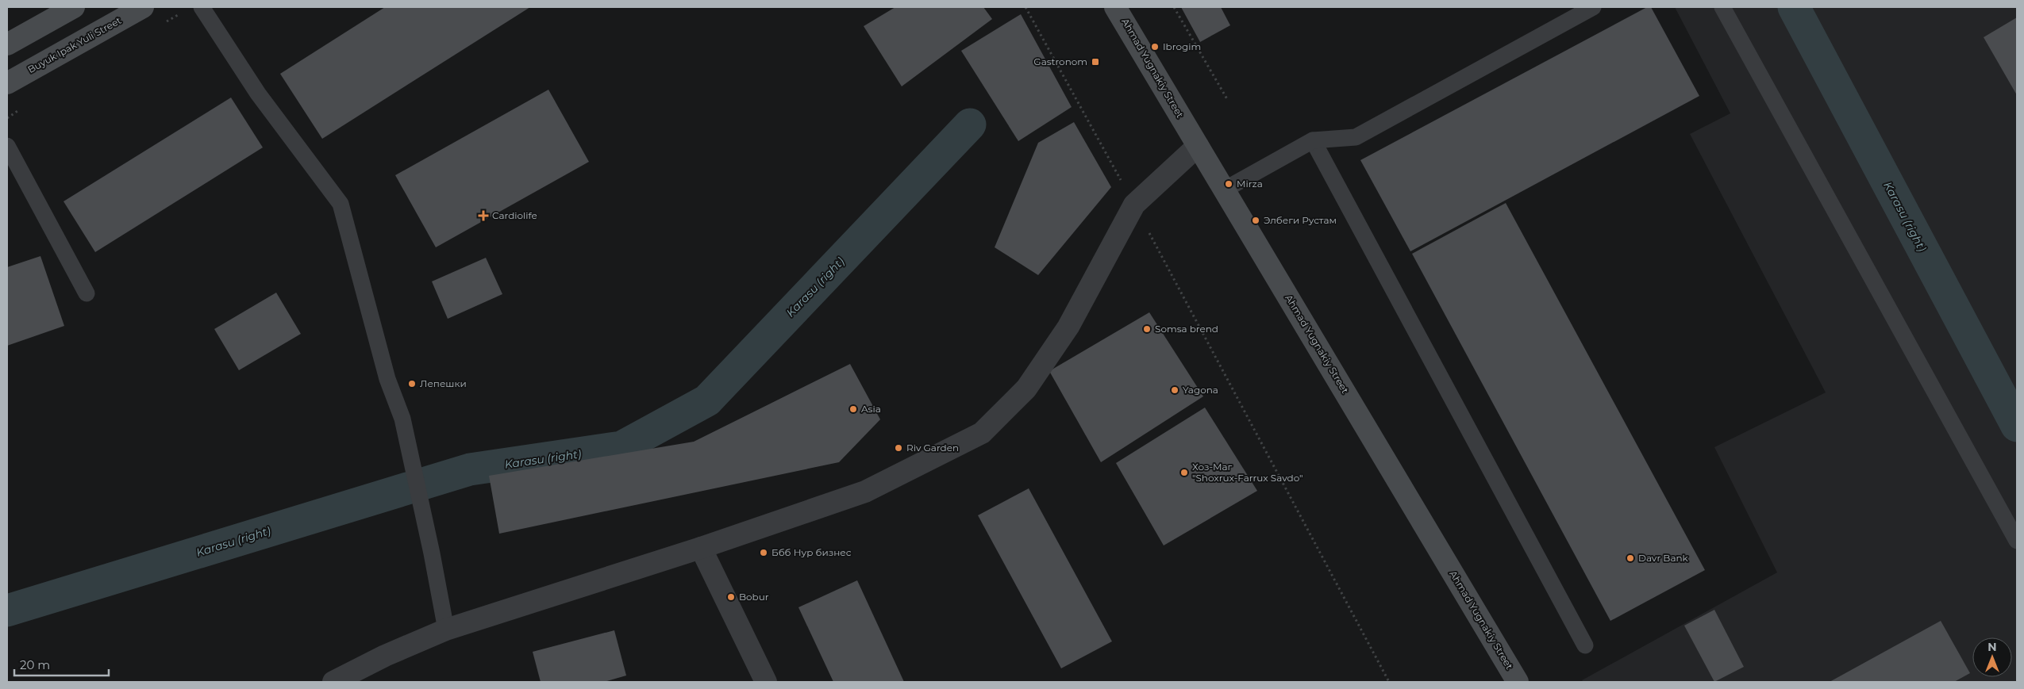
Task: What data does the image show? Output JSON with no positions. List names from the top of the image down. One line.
{"streets":{"street":["Buyuk Ipak Yuli Street","Ahmad Yugnakiy Street"]},"water":["Karasu (right)"],"places":{"other":["Ibrogim","Mirza","Элбеги Рустам","Somsa brend","Лепешки","Yagona","Asia","Riv Garden","Хоз-Маг \"Shoxrux-Farrux Savdo\"","Ббб Нур бизнес","Davr Bank","Bobur"],"transit":["Gastronom"],"health":["Cardiolife"]},"scale_bar":"20 m","north":"top"}
